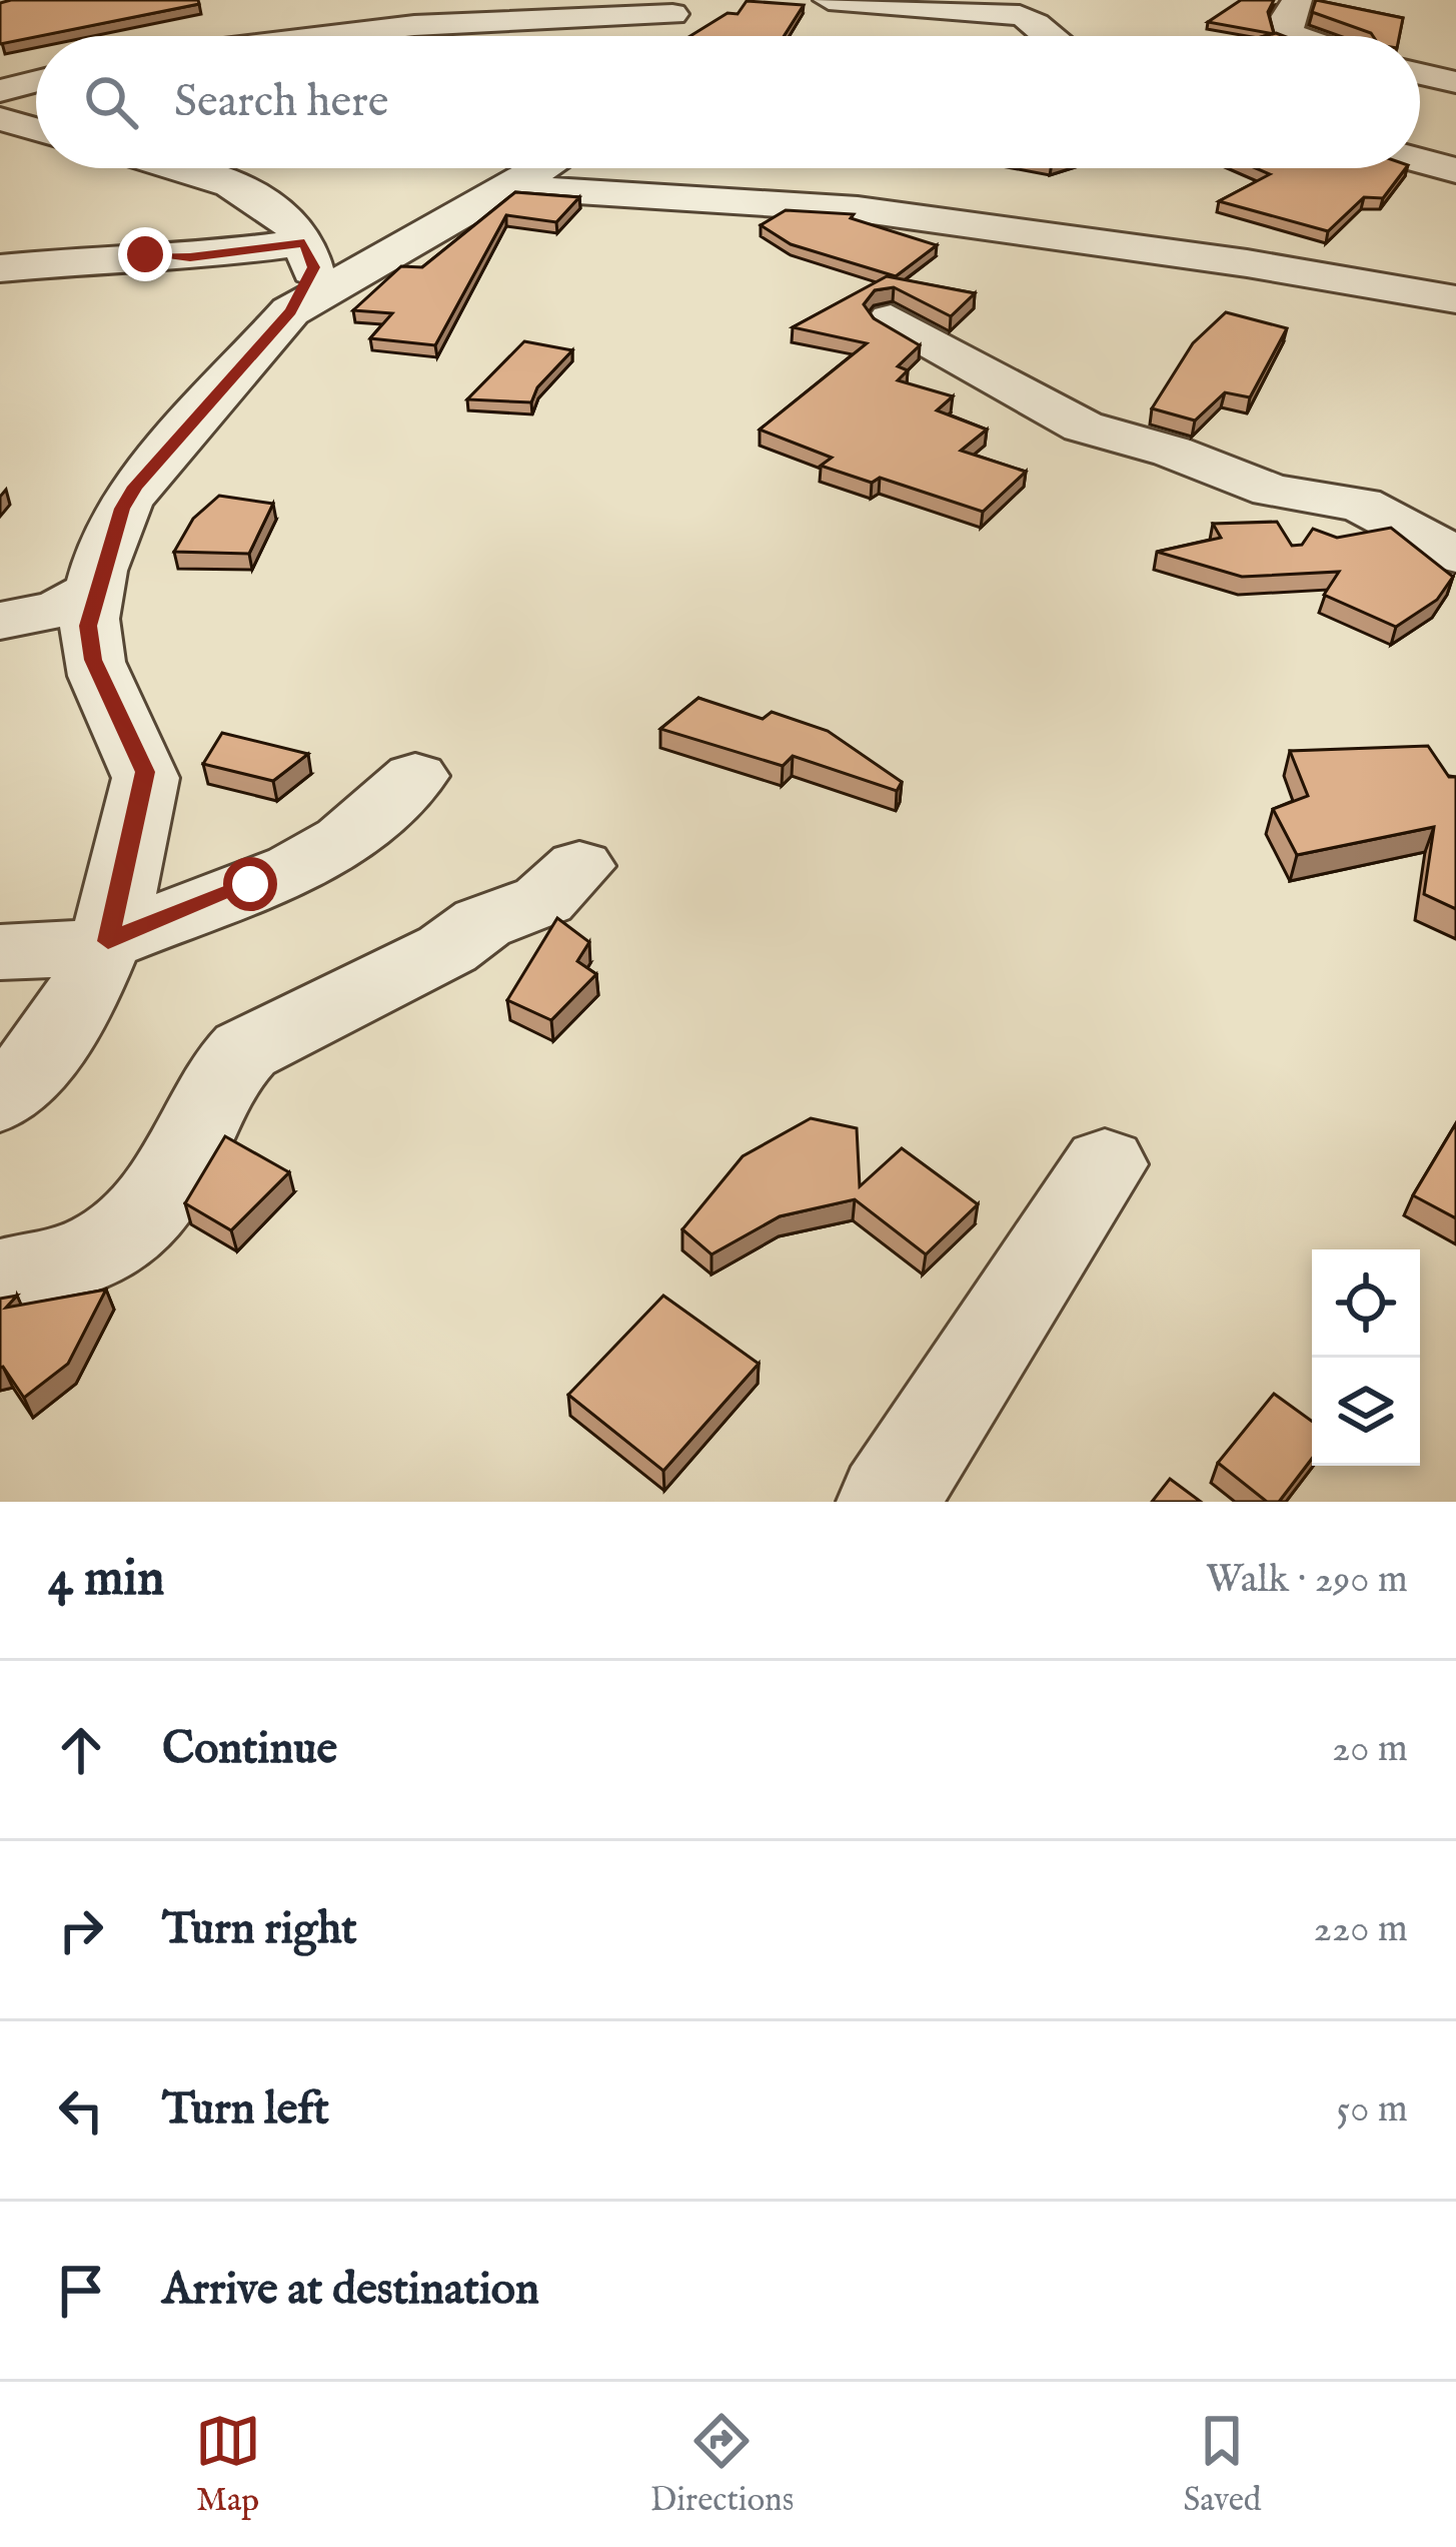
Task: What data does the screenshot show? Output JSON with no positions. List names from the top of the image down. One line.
{"page":{"search":"Search here","heading":["4 min","Walk · 290 m"],"list":[["Continue","20 m"],["Turn right","220 m"],["Turn left","50 m"],"Arrive at destination"],"nav":["Map","Directions","Saved"]}}
